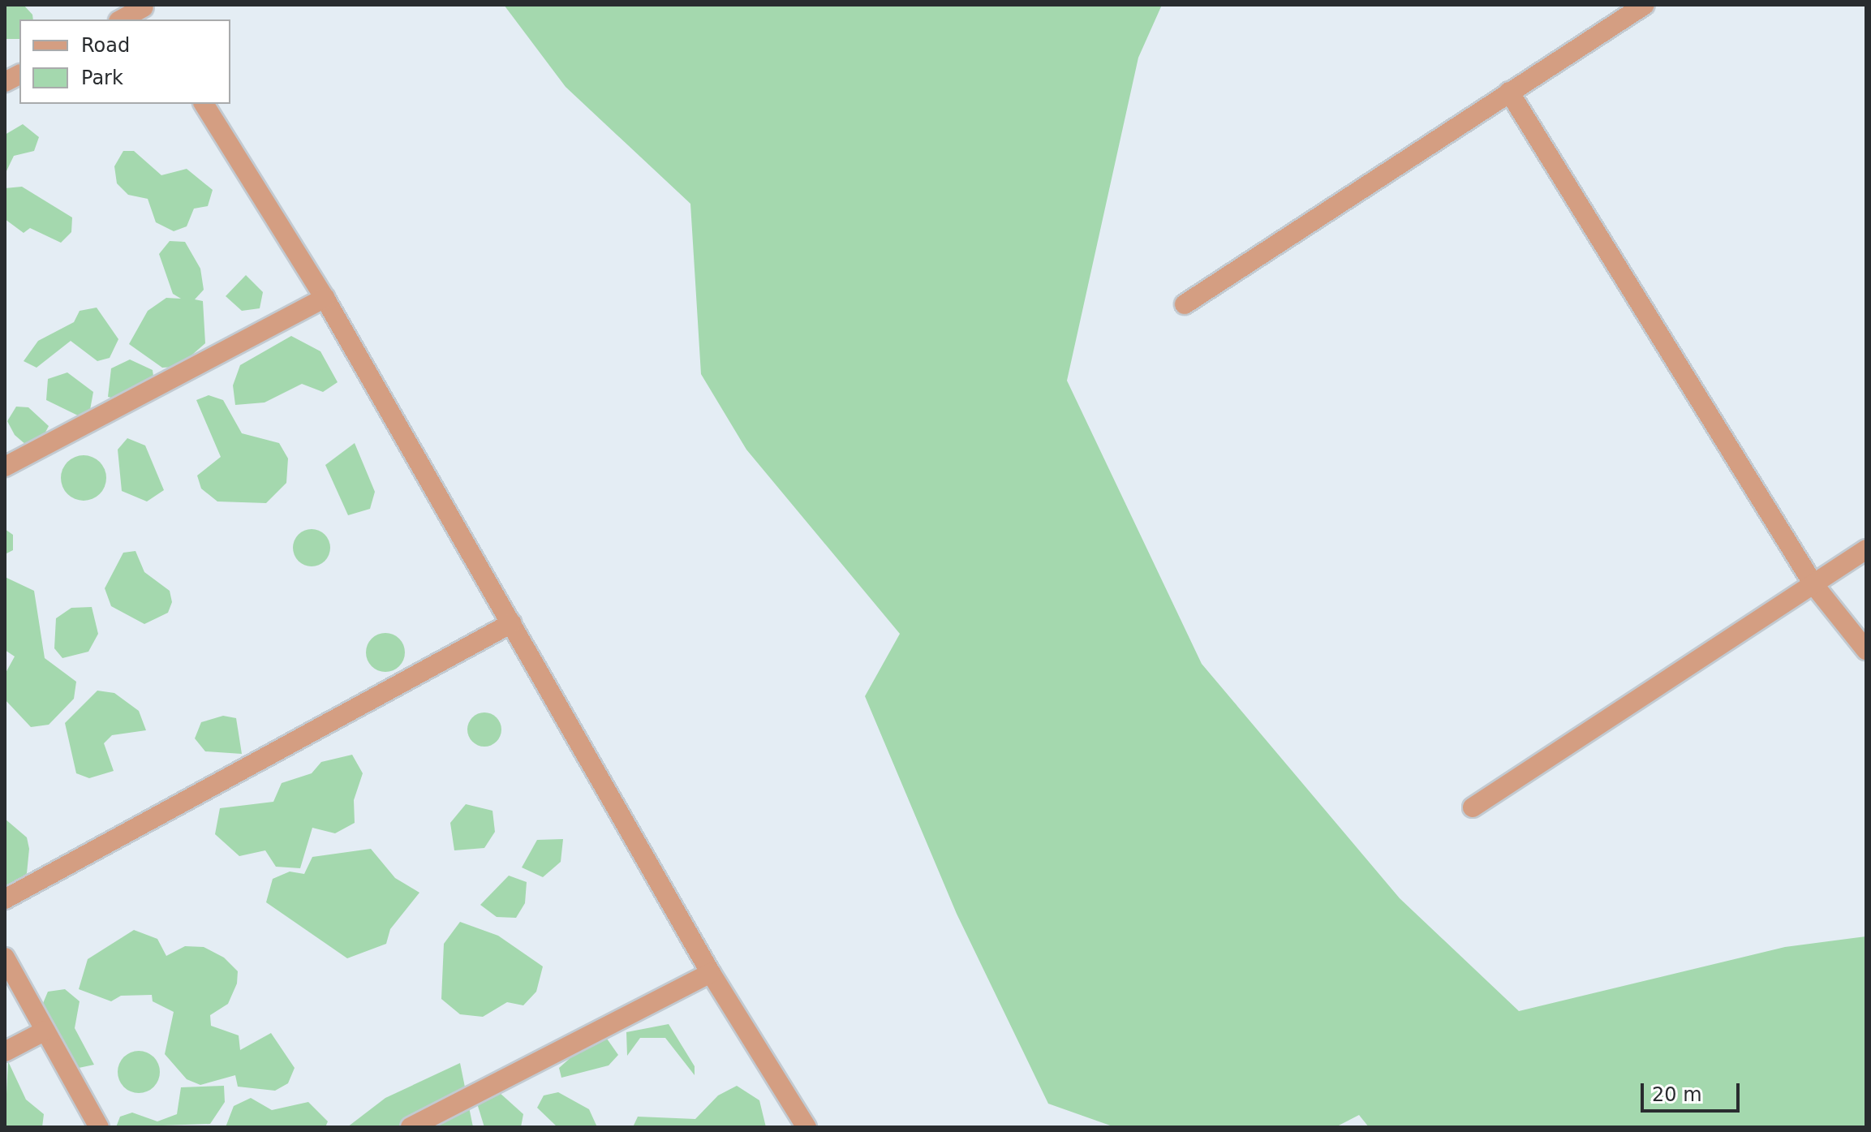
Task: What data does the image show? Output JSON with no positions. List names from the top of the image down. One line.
{"legend":["Road","Park"],"scale_bar":"20 m"}
